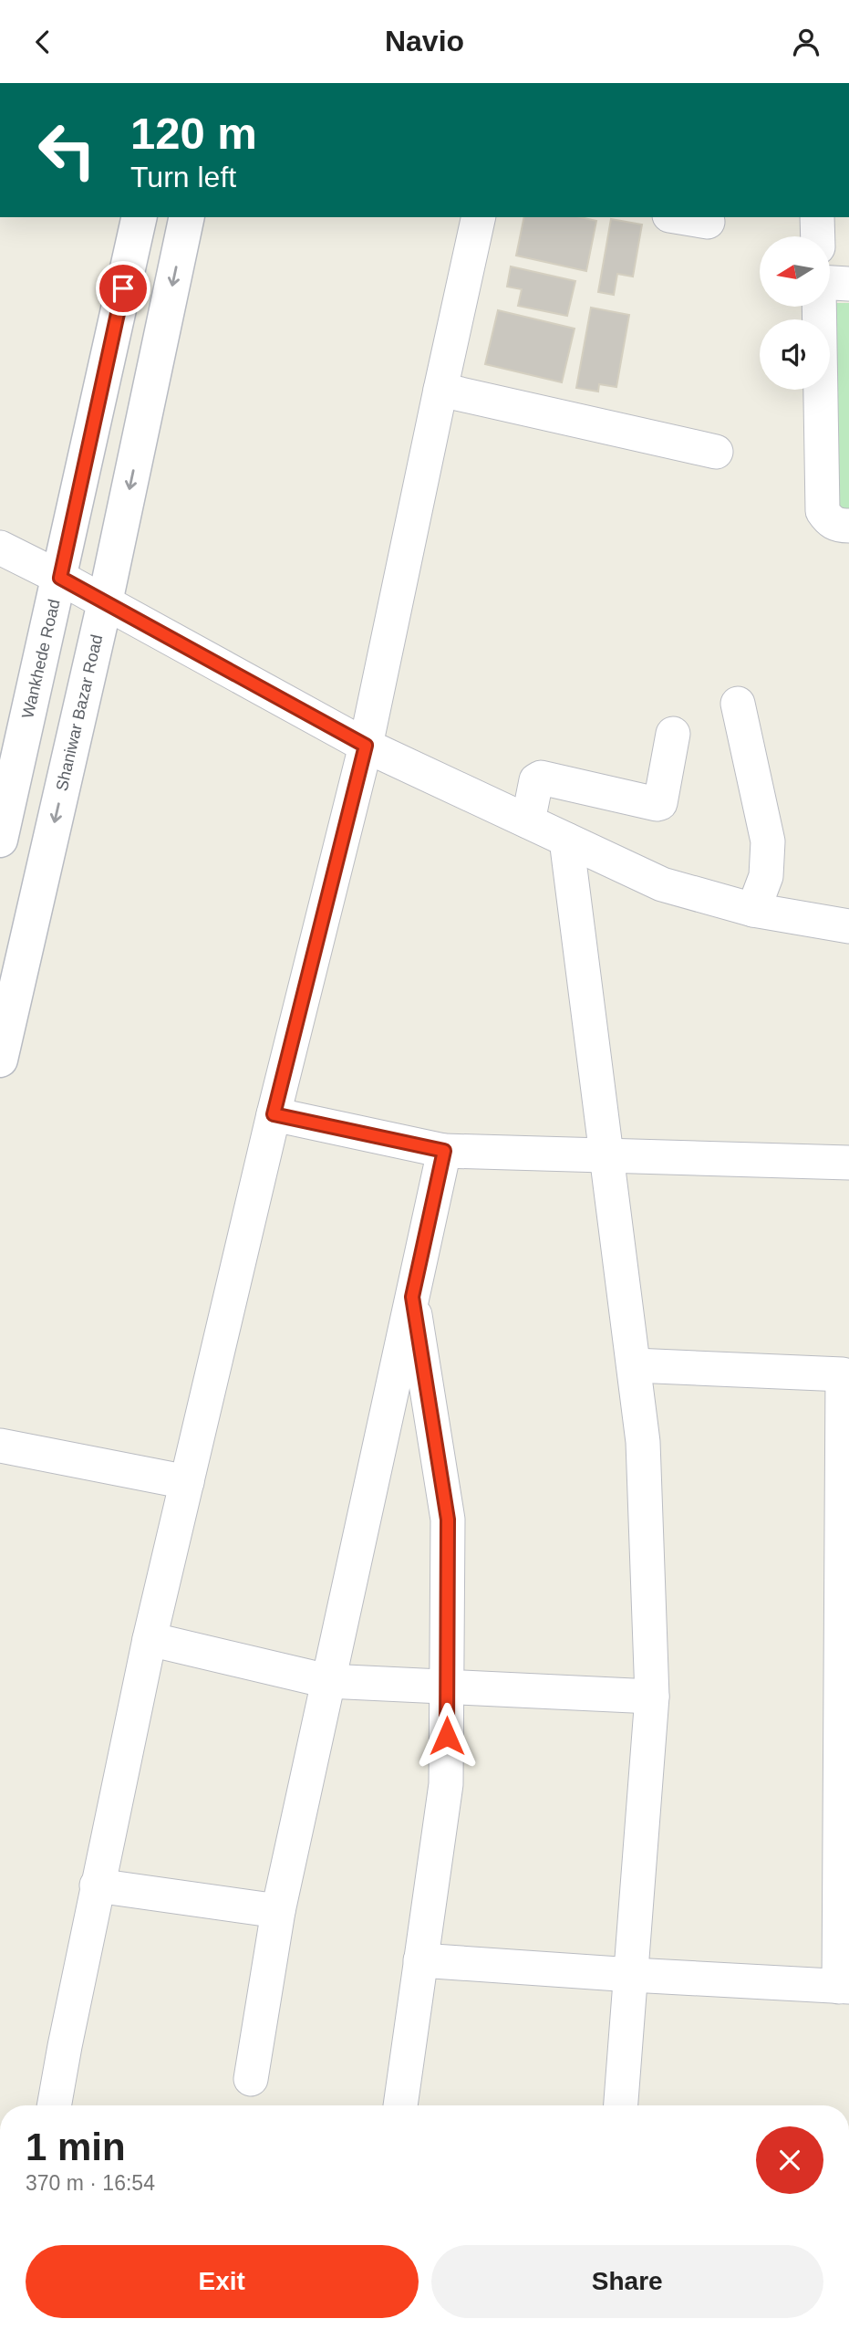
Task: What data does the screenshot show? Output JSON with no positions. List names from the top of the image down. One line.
{"streets":{"main road":["Wankhede Road","Shaniwar Bazar Road"]},"one_way":["Shaniwar Bazar Road"],"north":"left","page":{"header":"Navio","turn":["120 m","Turn left"],"heading":["1 min","370 m · 16:54"],"buttons":["Exit","Share"]}}
